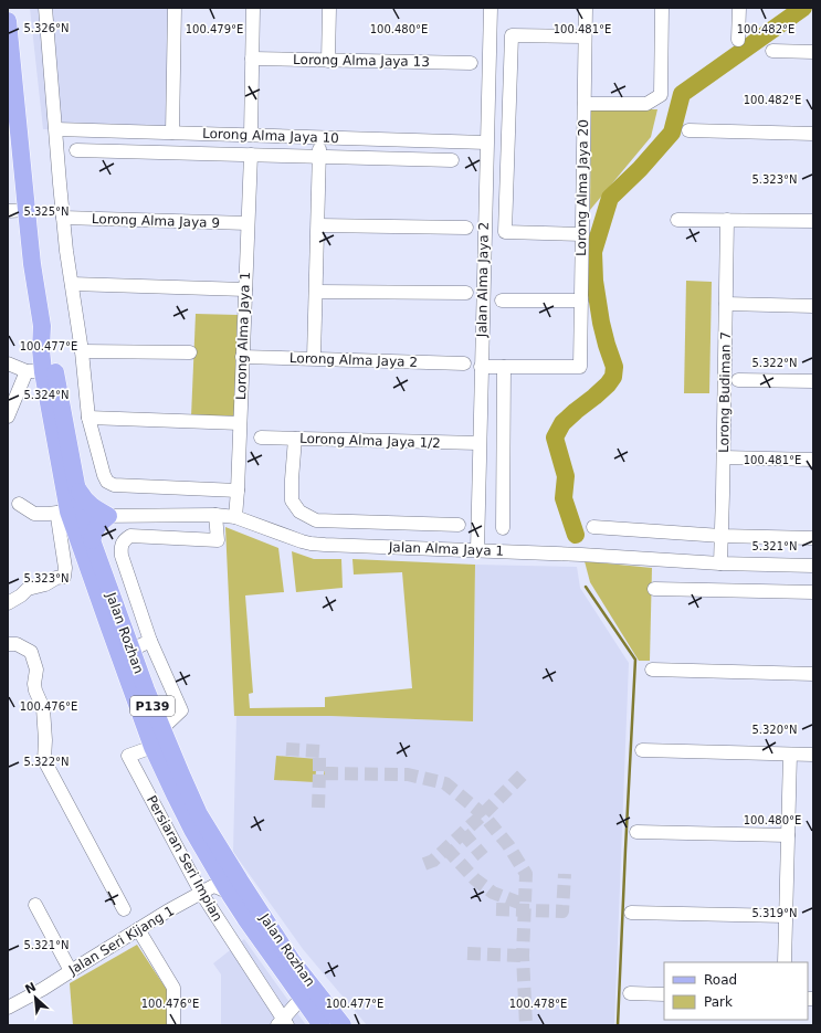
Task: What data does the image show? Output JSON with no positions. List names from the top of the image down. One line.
{"streets":{"main road":["Jalan Rozhan","P139"],"street":["Lorong Alma Jaya 13","Lorong Alma Jaya 10","Lorong Alma Jaya 20","Lorong Alma Jaya 9","Jalan Alma Jaya 2","Lorong Alma Jaya 1","Lorong Alma Jaya 2","Lorong Budiman 7","Lorong Alma Jaya 1/2","Jalan Alma Jaya 1","Persiaran Seri Impian","Jalan Seri Kijang 1"]},"crossings":[["Lorong Alma Jaya 10","Jalan Alma Jaya 2"],["Lorong Alma Jaya 10","Lorong Alma Jaya 1"],["Lorong Alma Jaya 20","Jalan Alma Jaya 2"],["Lorong Alma Jaya 9","Lorong Alma Jaya 1"],["Jalan Alma Jaya 2","Lorong Alma Jaya 1/2"],["Jalan Alma Jaya 2","Jalan Alma Jaya 1"],["Lorong Alma Jaya 1","Lorong Alma Jaya 2"],["Lorong Alma Jaya 1","Jalan Alma Jaya 1"],["Lorong Budiman 7","Jalan Alma Jaya 1"],["Jalan Alma Jaya 1","Jalan Rozhan"],["Jalan Rozhan","Persiaran Seri Impian"],["Jalan Rozhan","Jalan Seri Kijang 1"],["Persiaran Seri Impian","Jalan Seri Kijang 1"]],"legend":["Road","Park"],"north":"top left","coordinates":["5.326°N","100.479°E","100.480°E","100.481°E","100.482°E","5.323°N","5.325°N","100.477°E","5.322°N","5.324°N","5.321°N","100.476°E","5.320°N","5.319°N","100.478°E"]}
